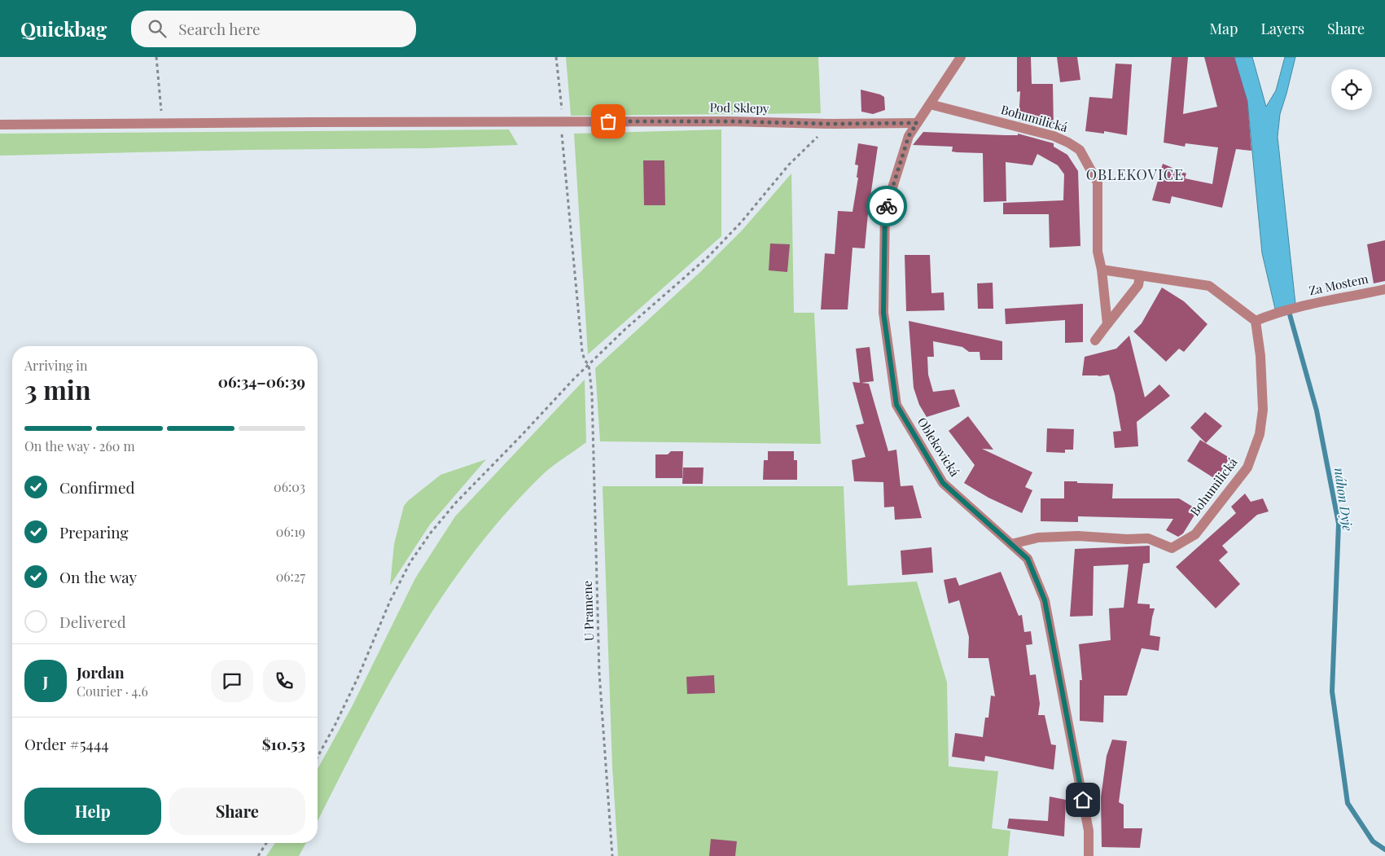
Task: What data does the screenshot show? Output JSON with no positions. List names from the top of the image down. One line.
{"streets":{"street":["Pod Sklepy","Bohumilická","Za Mostem","Oblekovická"],"path":["U Pramene"]},"crossings":[["Pod Sklepy","Oblekovická"],["Pod Sklepy","U Pramene"],["Bohumilická","Za Mostem"],["Bohumilická","Oblekovická"]],"districts":["OBLEKOVICE"],"water":["náhon Dyje"],"page":{"header":"Quickbag","search":"Search here","nav":["Map","Layers","Share"],"heading":["3 min","Arriving in","06:34–06:39"],"panel":["Jordan","Courier · 4.6","Order #5444","$10.53"],"bar":"On the way · 260 m","list":[["Confirmed","06:03"],["Preparing","06:19"],["On the way","06:27"],"Delivered"],"round":"J","buttons":["Help","Share"]}}
